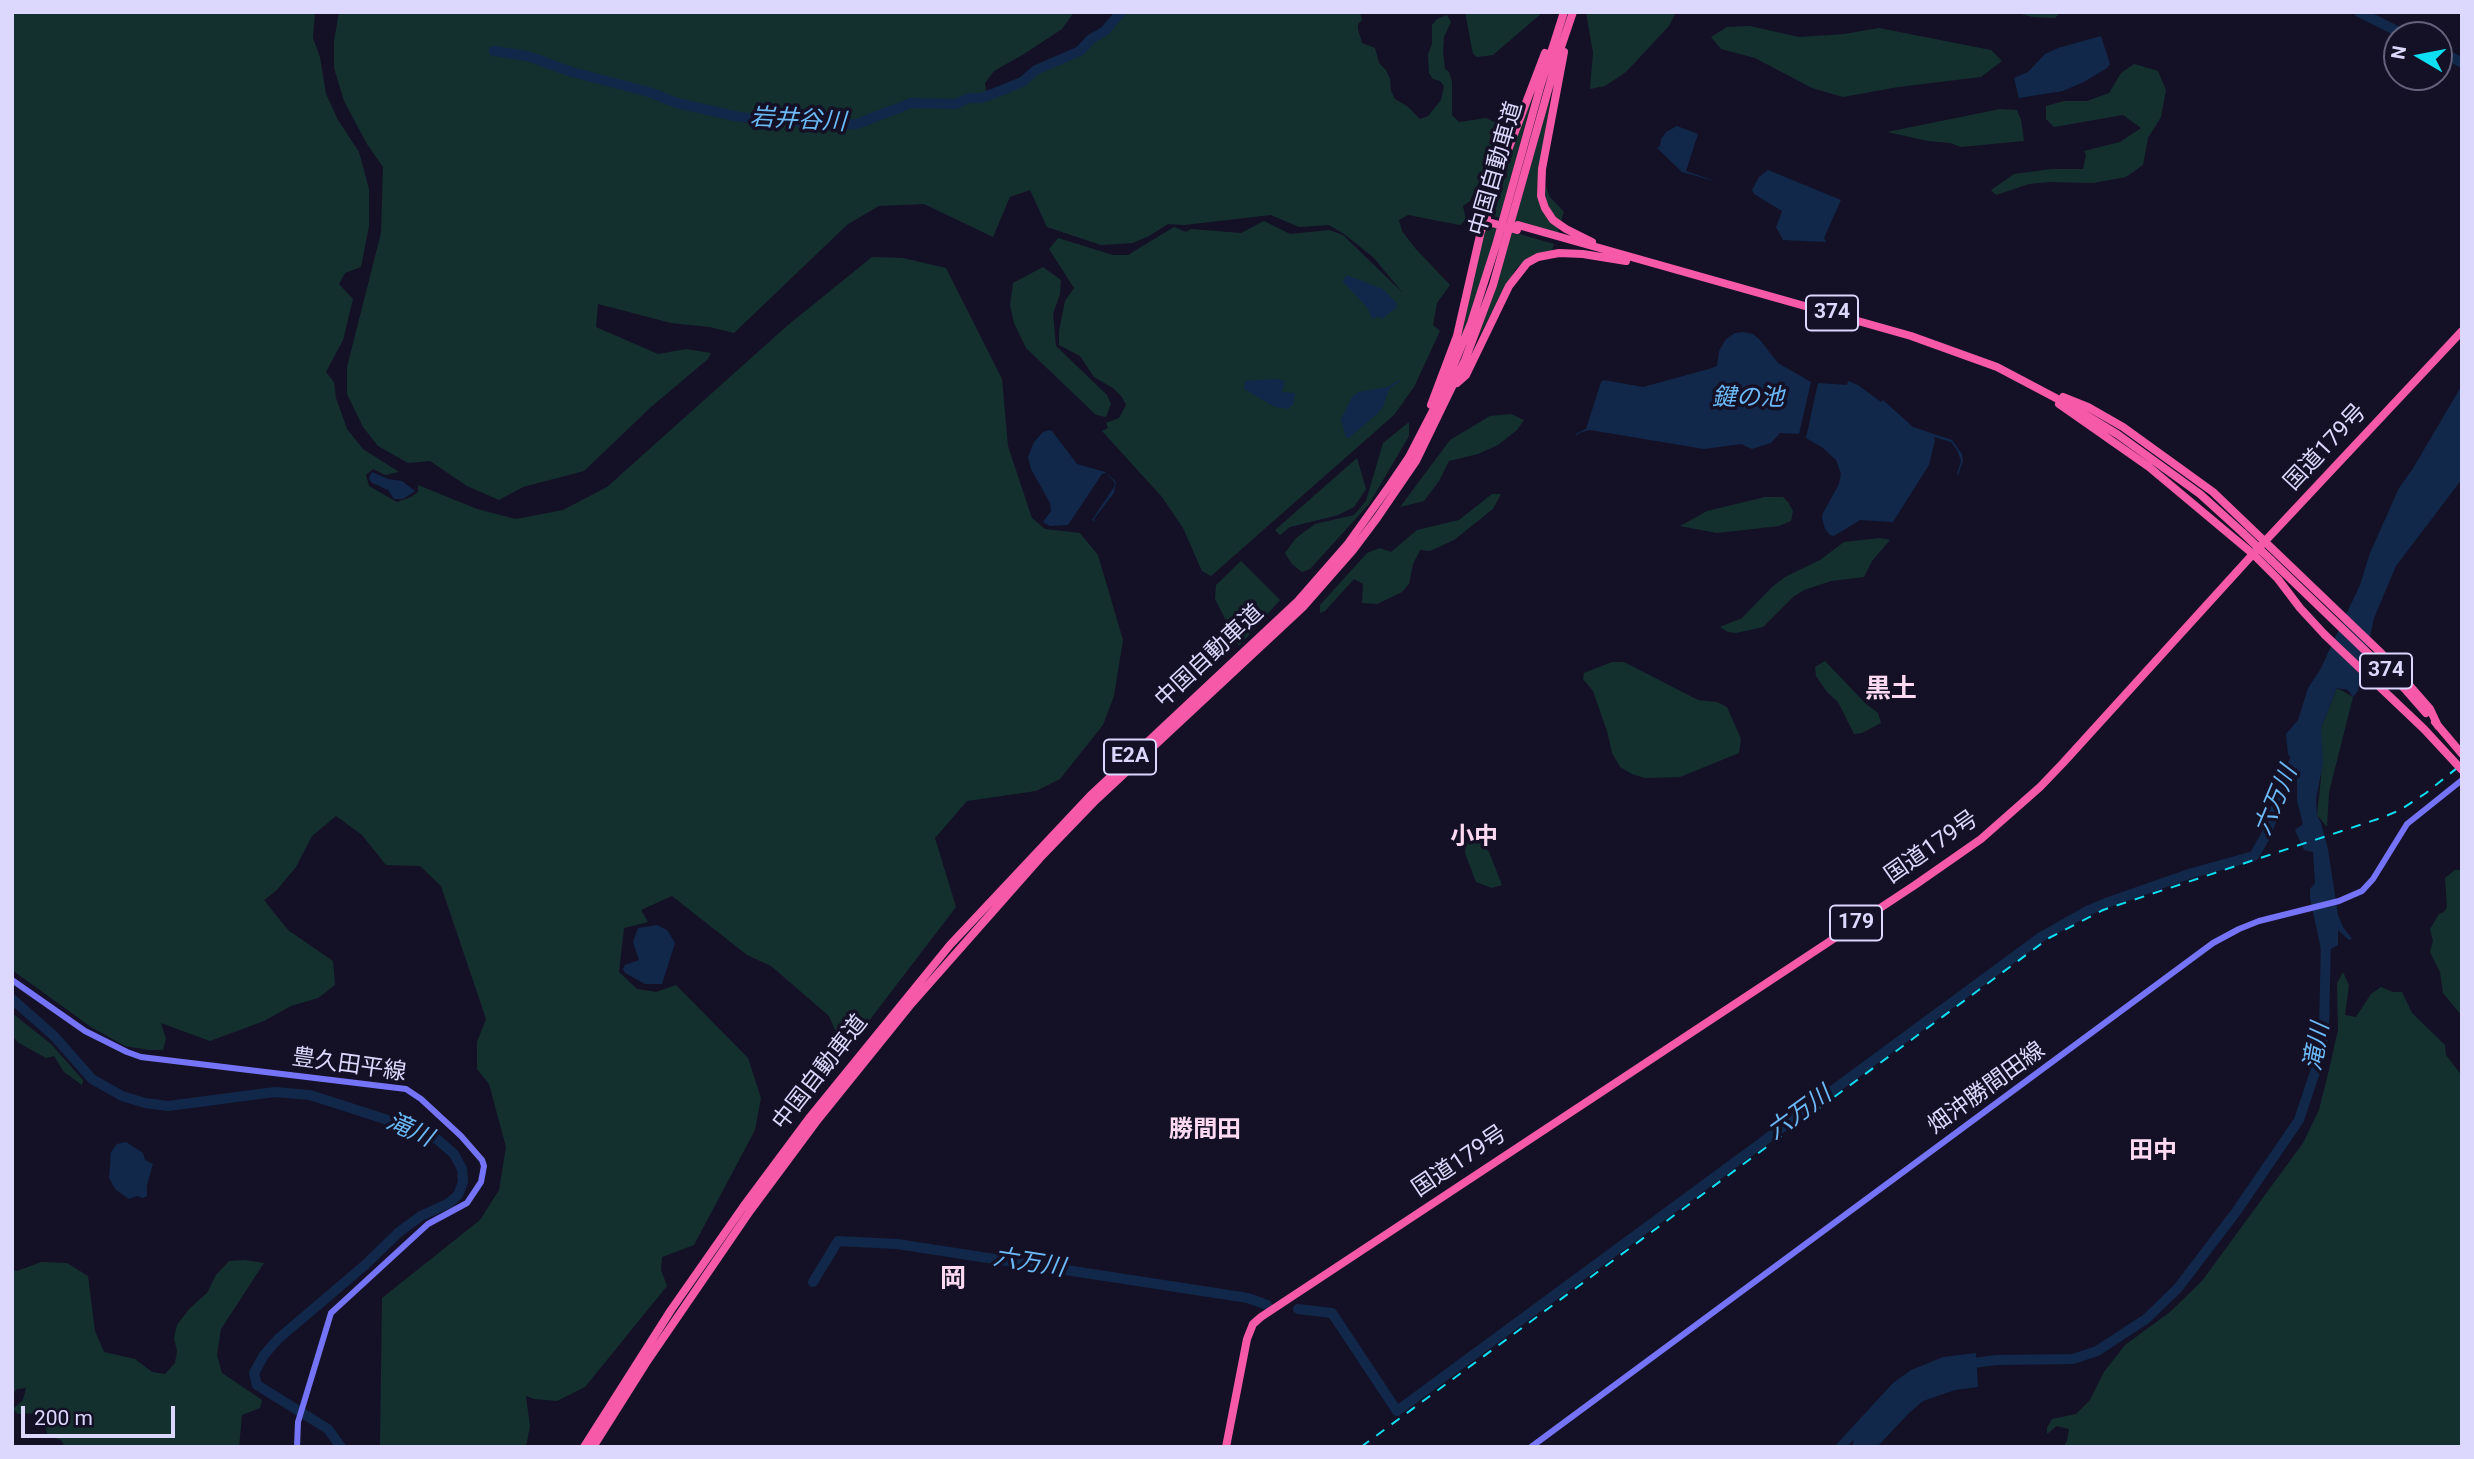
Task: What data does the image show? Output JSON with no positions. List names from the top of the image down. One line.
{"streets":{"highway":["中国自動車道","374","国道179号","E2A","179"],"main road":["豊久田平線","畑沖勝間田線"]},"districts":["黒土","小中","勝間田","田中","岡"],"water":["岩井谷川","鍵の池","六万川","滝川"],"scale_bar":"200 m","north":"left"}
